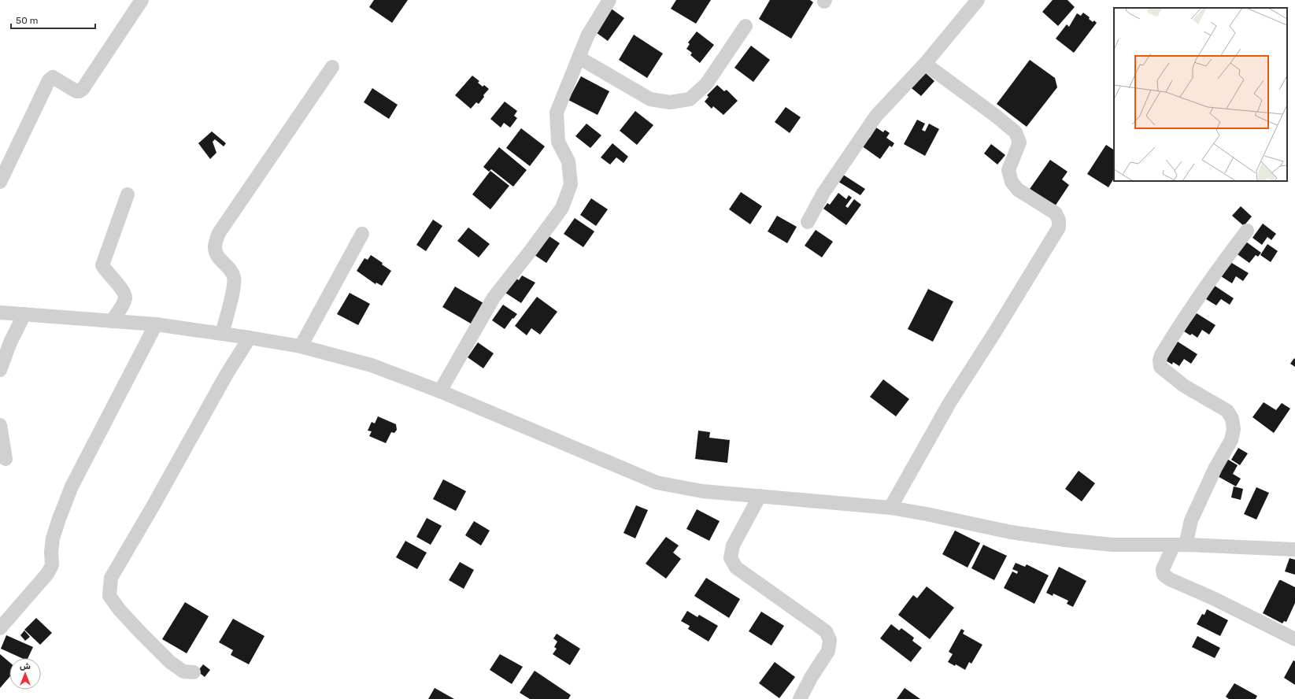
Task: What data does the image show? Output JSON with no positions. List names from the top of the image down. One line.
{"scale_bar":"50 m","north":"top"}
